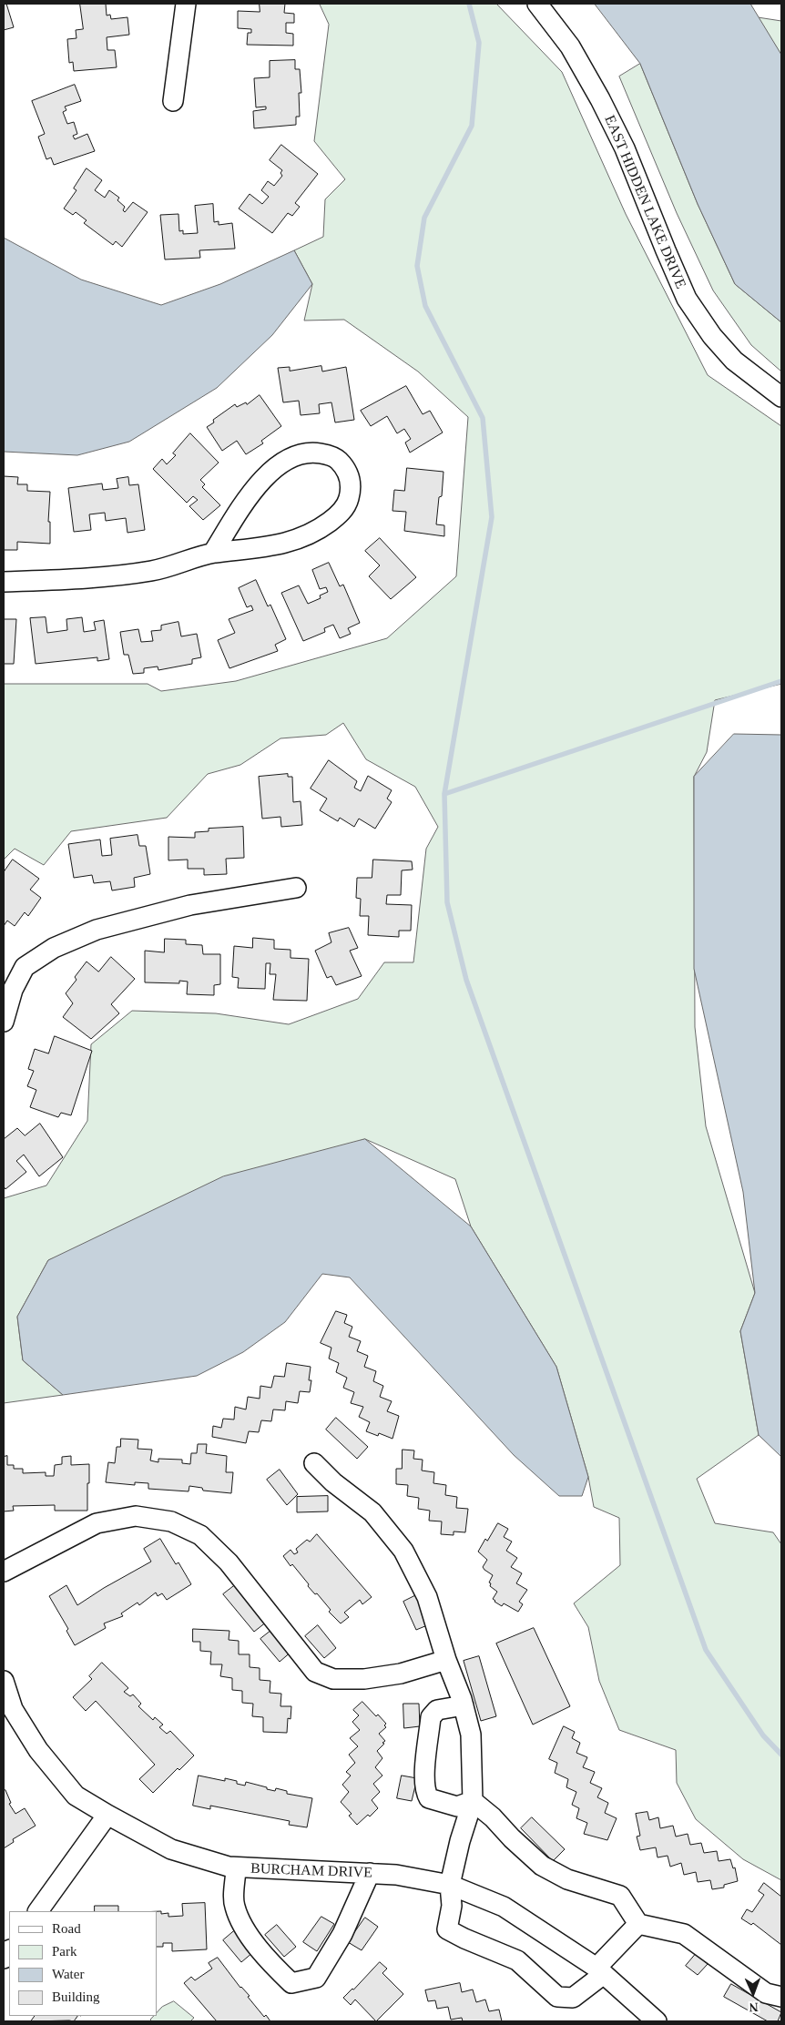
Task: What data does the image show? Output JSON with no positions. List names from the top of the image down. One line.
{"streets":{"street":["EAST HIDDEN LAKE DRIVE","BURCHAM DRIVE"]},"legend":["Road","Park","Water","Building"],"north":"bottom"}
